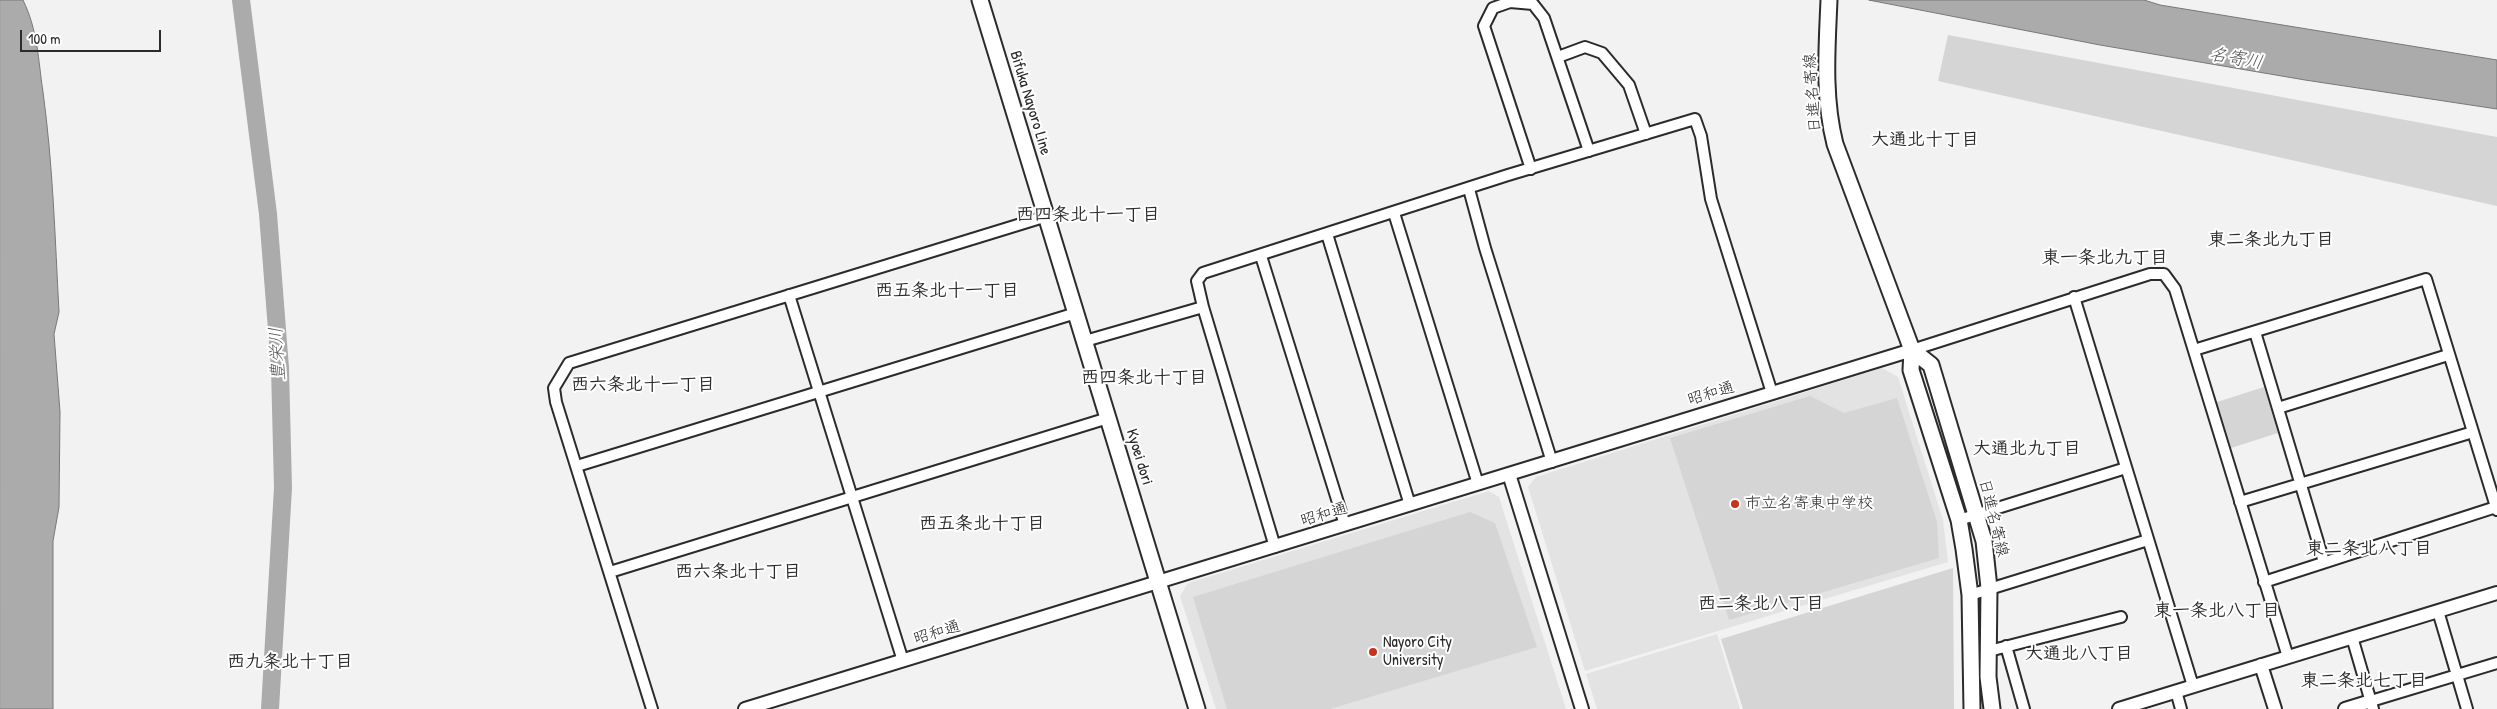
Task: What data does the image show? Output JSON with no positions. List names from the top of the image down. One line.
{"streets":{"main road":["日進名寄線","Bifuka Nayoro Line","Kyoei dori"],"street":["昭和通"]},"crossings":[["日進名寄線","昭和通"],["Bifuka Nayoro Line","Kyoei dori"],["昭和通","Kyoei dori"]],"districts":["大通北十丁目","西四条北十一丁目","東二条北九丁目","東一条北九丁目","西五条北十一丁目","西四条北十丁目","西六条北十一丁目","大通北九丁目","西五条北十丁目","東二条北八丁目","西六条北十丁目","西二条北八丁目","東一条北八丁目","大通北八丁目","西九条北十丁目","東二条北七丁目"],"water":["名寄川","豊栄川"],"places":["市立名寄東中学校","Nayoro City University"],"scale_bar":"100 m"}
